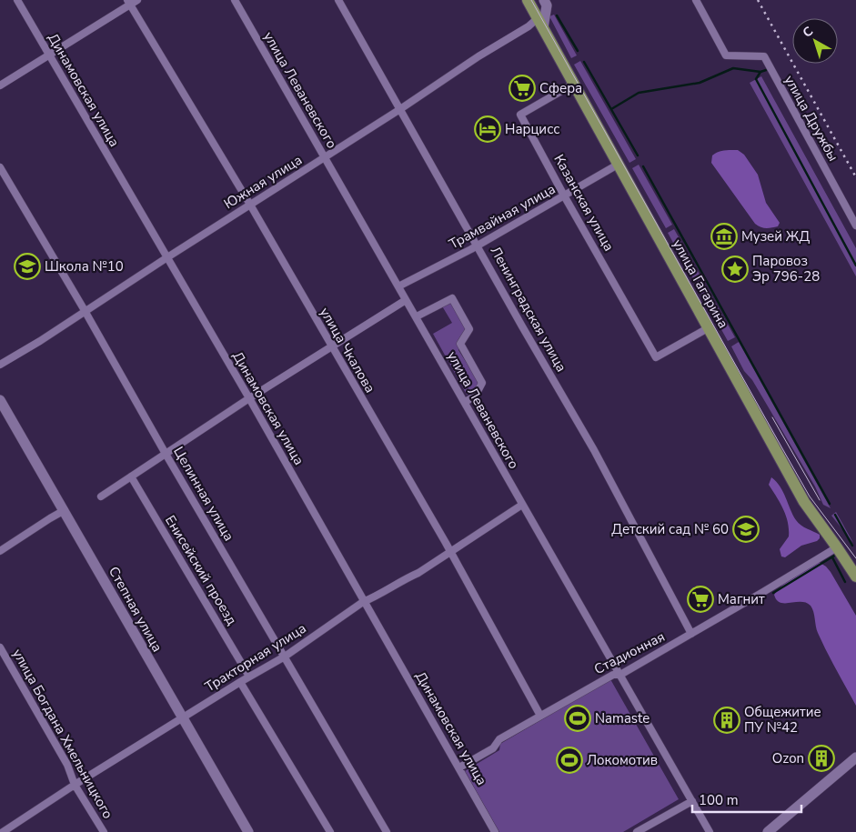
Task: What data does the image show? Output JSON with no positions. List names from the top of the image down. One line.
{"streets":{"main road":["улица Гагарина"],"street":["Динамовская улица","улица Леваневского","улица Дружбы","Южная улица","Казанская улица","Трамвайная улица","Ленинградская улица","улица Чкалова","Целинная улица","Енисейский проезд","Степная улица","Стадионная","Тракторная улица","улица Богдана Хмельницкого"]},"crossings":[["Динамовская улица","Южная улица"],["Динамовская улица","Стадионная"],["Динамовская улица","Тракторная улица"],["улица Леваневского","Южная улица"],["улица Леваневского","Трамвайная улица"],["улица Леваневского","Стадионная"],["улица Леваневского","Тракторная улица"],["Южная улица","улица Гагарина"],["Южная улица","Ленинградская улица"],["Южная улица","улица Чкалова"],["Южная улица","Целинная улица"],["Казанская улица","Трамвайная улица"],["Казанская улица","улица Гагарина"],["Трамвайная улица","улица Гагарина"],["Трамвайная улица","Ленинградская улица"],["улица Гагарина","Стадионная"],["Ленинградская улица","Стадионная"],["улица Чкалова","Стадионная"],["улица Чкалова","Тракторная улица"],["Целинная улица","Тракторная улица"],["Енисейский проезд","Тракторная улица"],["Степная улица","Тракторная улица"],["Тракторная улица","улица Богдана Хмельницкого"]],"places":{"supermarket":["Сфера","Магнит"],"hotel":["Нарцисс"],"museum":["Музей ЖД"],"school or university":["Школа №10","Детский сад № 60"],"place":["Паровоз Эр 796-28"],"sports":["Namaste","Локомотив"],"building":["Общежитие ПУ №42","Ozon"]},"scale_bar":"100 m","north":"top left"}
